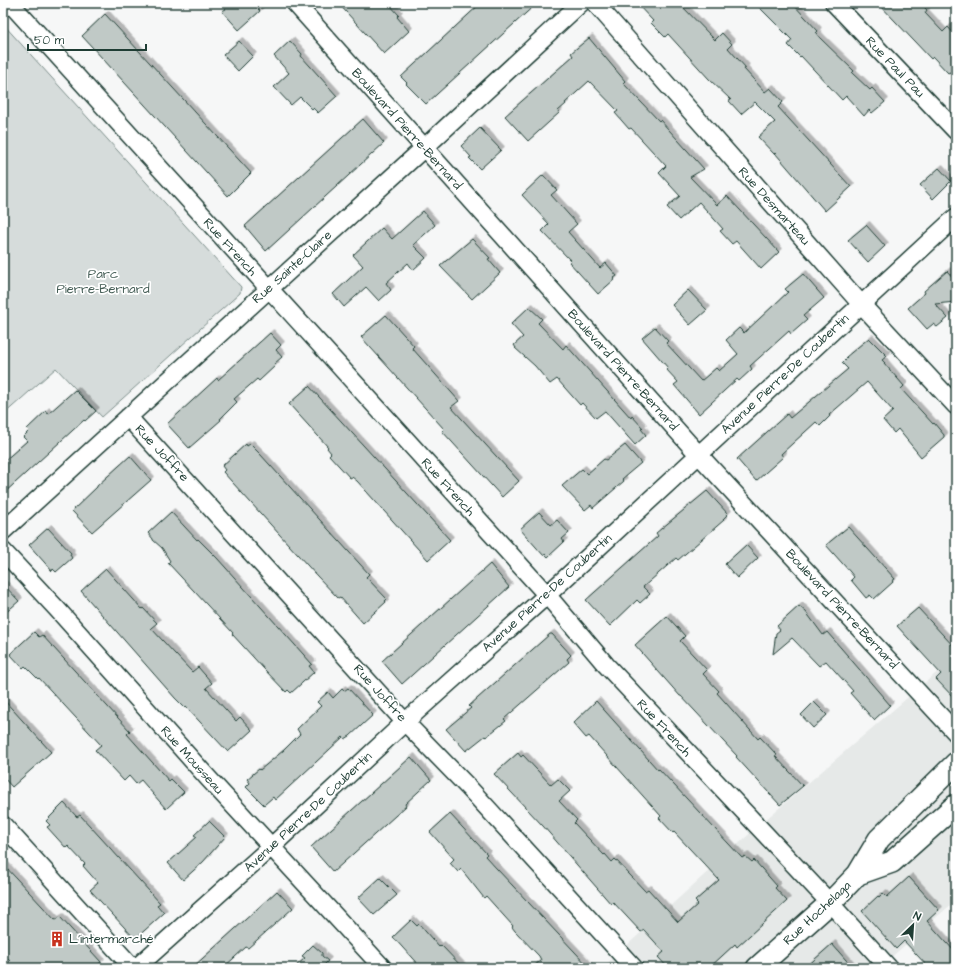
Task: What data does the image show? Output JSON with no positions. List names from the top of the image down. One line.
{"streets":{"main road":["Rue Hochelaga"],"street":["Rue Paul Pau","Boulevard Pierre-Bernard","Rue Desmarteau","Rue French","Rue Sainte-Claire","Avenue Pierre-De Coubertin","Rue Joffre","Rue Mousseau"]},"crossings":[["Boulevard Pierre-Bernard","Rue Sainte-Claire"],["Boulevard Pierre-Bernard","Avenue Pierre-De Coubertin"],["Rue Desmarteau","Avenue Pierre-De Coubertin"],["Rue French","Rue Sainte-Claire"],["Rue French","Avenue Pierre-De Coubertin"],["Rue French","Rue Hochelaga"],["Rue Sainte-Claire","Rue Joffre"],["Avenue Pierre-De Coubertin","Rue Joffre"],["Avenue Pierre-De Coubertin","Rue Mousseau"]],"parks":["Parc Pierre-Bernard"],"places":{"building":["L'intermarché"]},"scale_bar":"50 m","north":"top right"}
